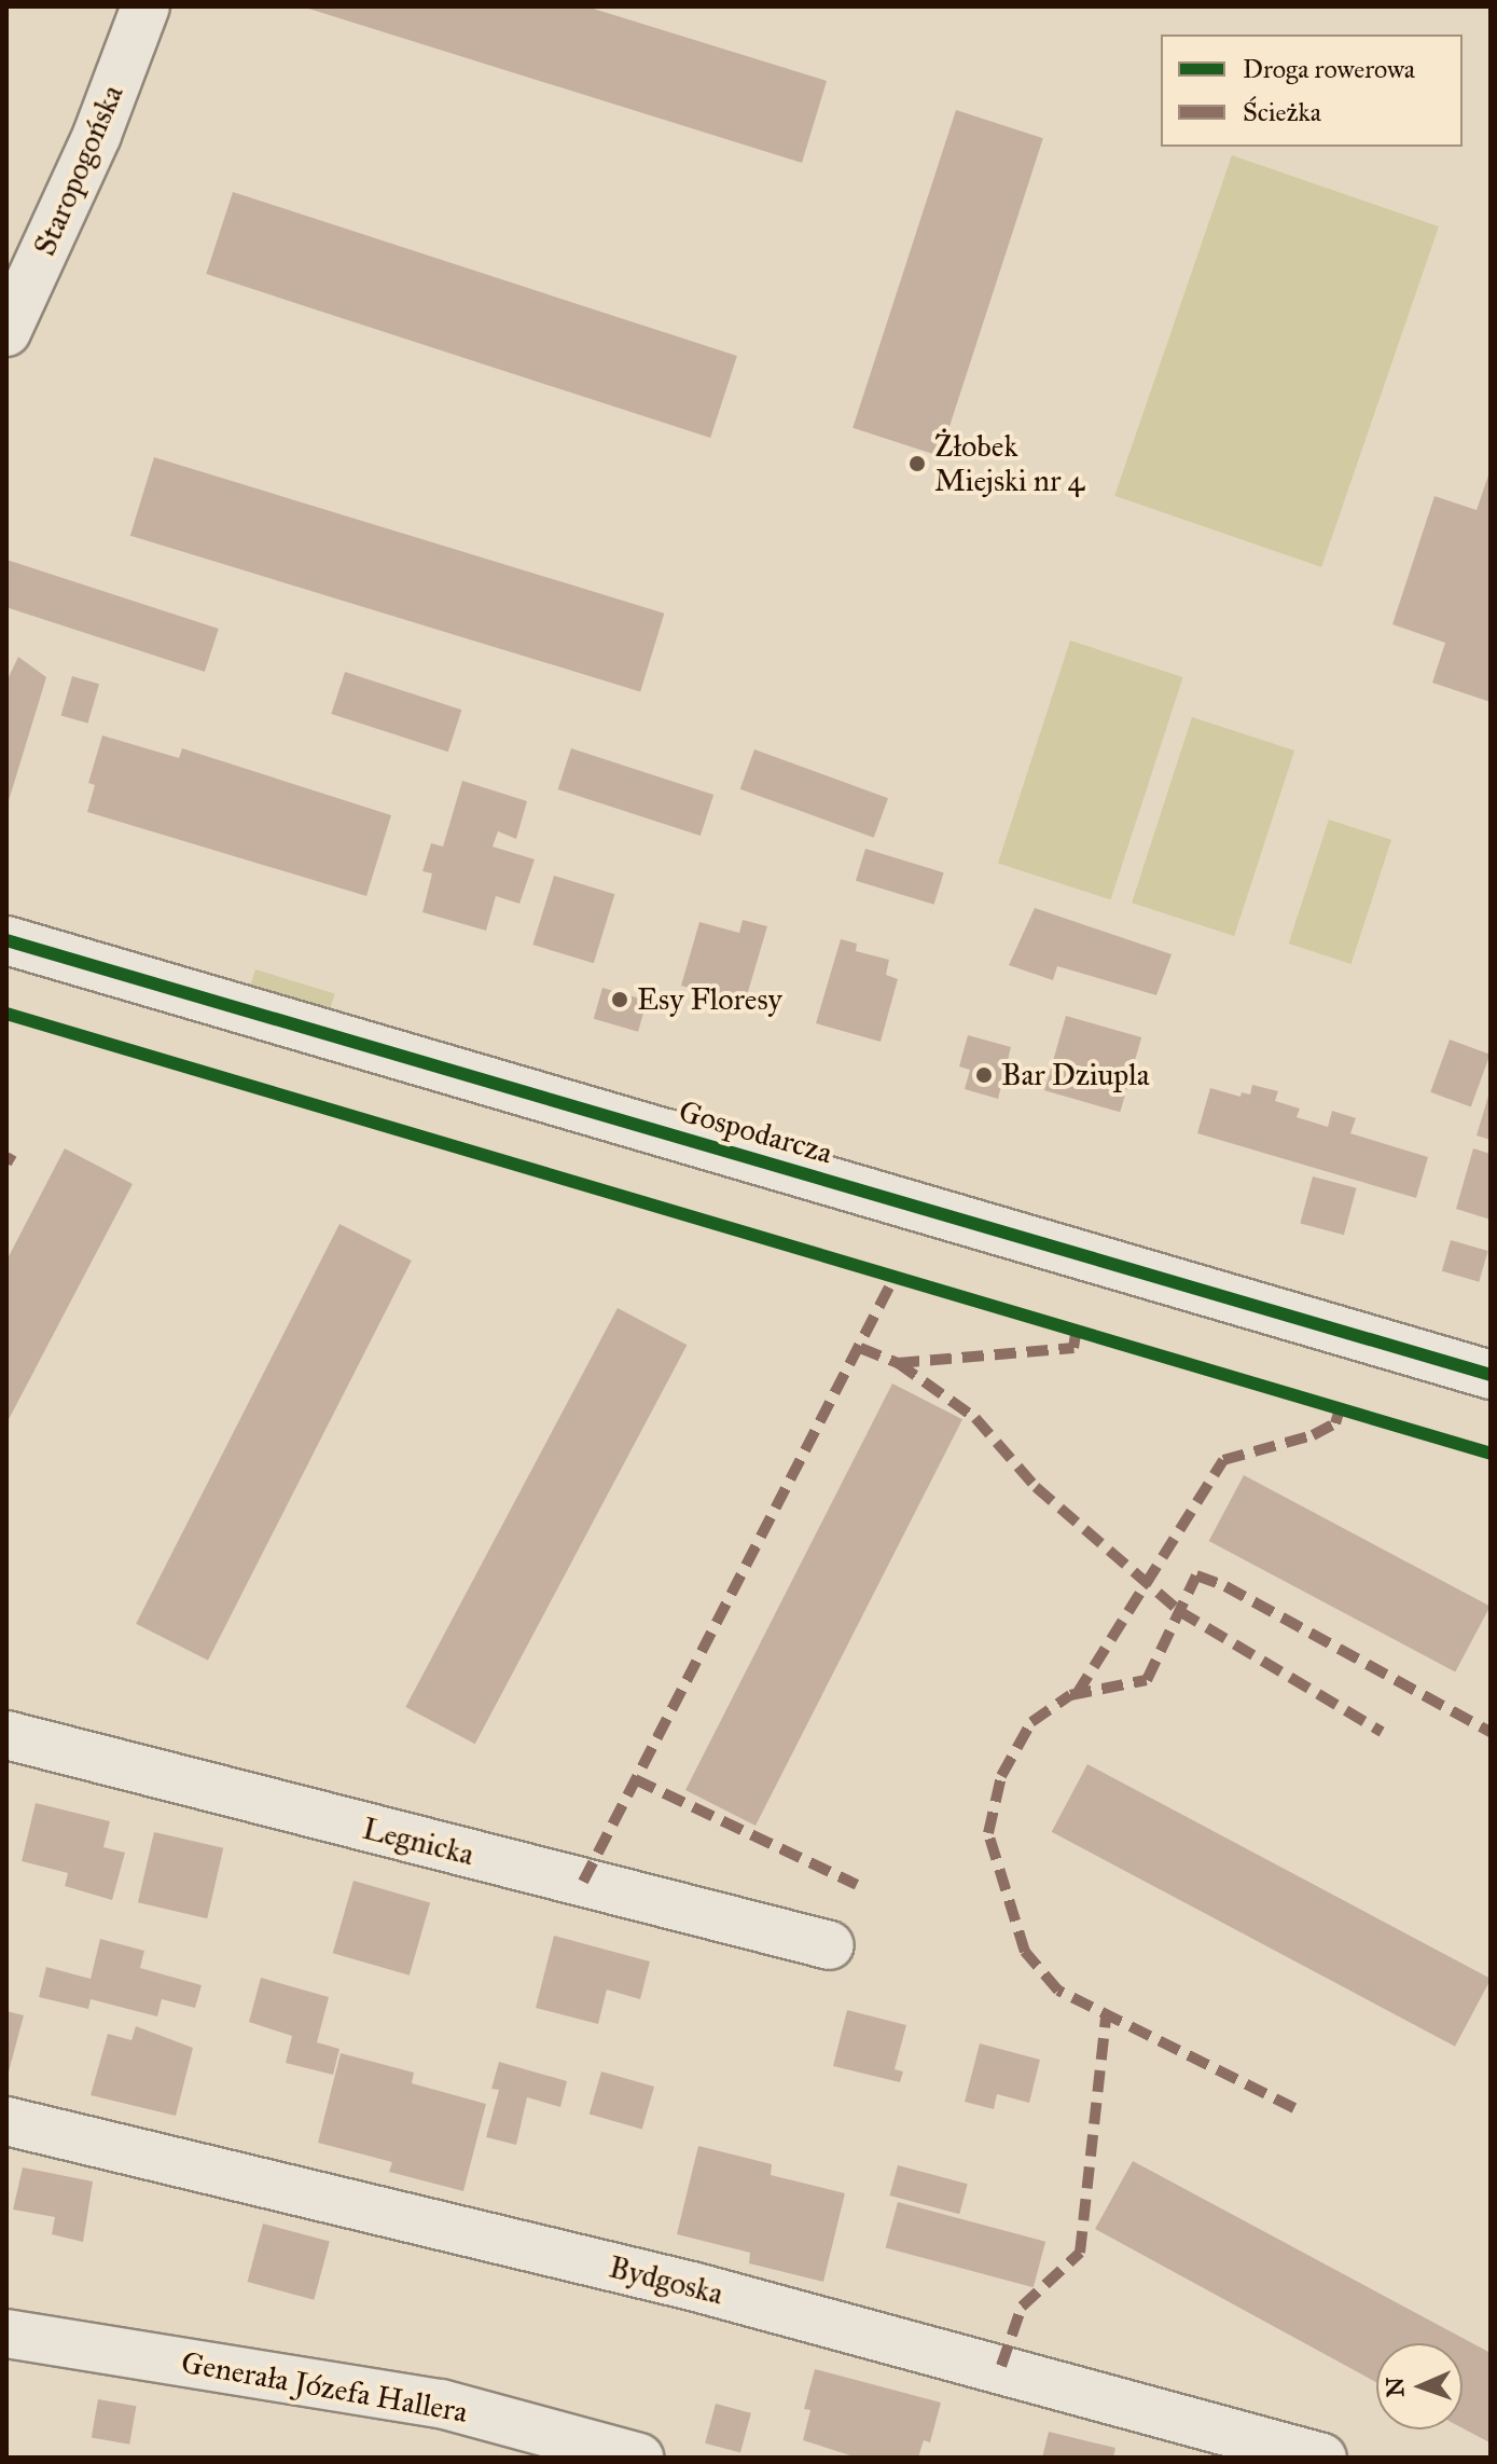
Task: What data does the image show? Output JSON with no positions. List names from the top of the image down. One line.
{"streets":{"street":["Staropogońska","Gospodarcza","Legnicka","Bydgoska","Generała Józefa Hallera"]},"places":["Żłobek Miejski nr 4","Esy Floresy","Bar Dziupla"],"legend":["Droga rowerowa","Ścieżka"],"north":"left"}
